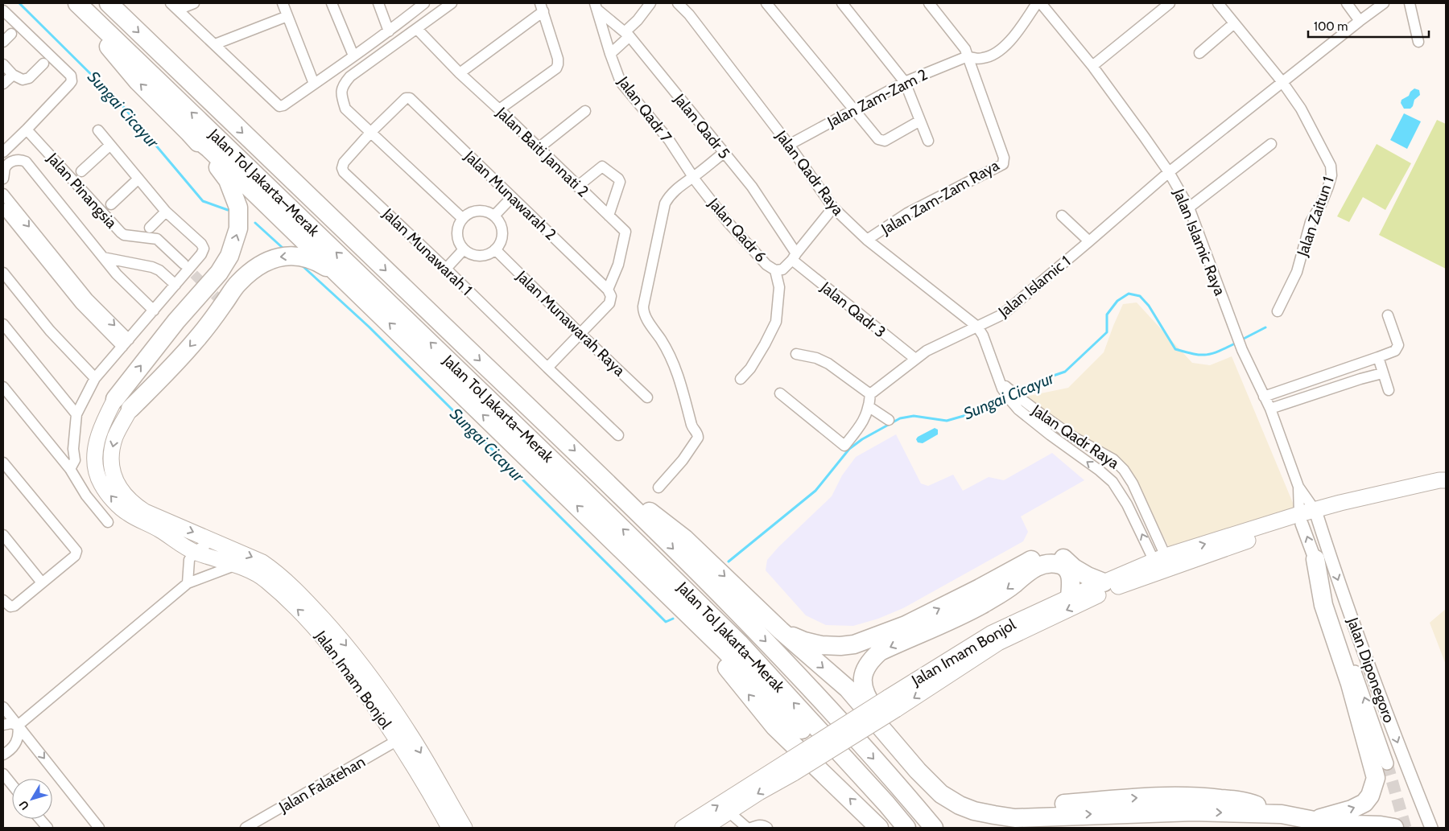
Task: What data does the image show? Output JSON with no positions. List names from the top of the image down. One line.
{"streets":{"highway":["Jalan Tol Jakarta–Merak"],"main road":["Jalan Imam Bonjol"],"street":["Jalan Zam-Zam 2","Jalan Qadr 7","Jalan Qadr 5","Jalan Baiti Jannati 2","Jalan Qadr Raya","Jalan Pinangsia","Jalan Munawarah 2","Jalan Zam-Zam Raya","Jalan Zaitun 1","Jalan Qadr 6","Jalan Islamic Raya","Jalan Munawarah 1","Jalan Islamic 1","Jalan Qadr 3","Jalan Munawarah Raya","Jalan Diponegoro","Jalan Falatehan"]},"crossings":[["Jalan Zam-Zam 2","Jalan Qadr Raya"],["Jalan Zam-Zam 2","Jalan Zam-Zam Raya"],["Jalan Qadr 7","Jalan Qadr 5"],["Jalan Qadr 7","Jalan Qadr 6"],["Jalan Qadr 5","Jalan Qadr 3"],["Jalan Baiti Jannati 2","Jalan Munawarah 2"],["Jalan Qadr Raya","Jalan Zam-Zam Raya"],["Jalan Qadr Raya","Jalan Islamic 1"],["Jalan Qadr Raya","Jalan Imam Bonjol"],["Jalan Munawarah 2","Jalan Munawarah 1"],["Jalan Islamic Raya","Jalan Imam Bonjol"],["Jalan Islamic Raya","Jalan Diponegoro"],["Jalan Islamic 1","Jalan Qadr 3"],["Jalan Imam Bonjol","Jalan Diponegoro"],["Jalan Imam Bonjol","Jalan Falatehan"]],"water":["Sungai Cicayur"],"scale_bar":"100 m","north":"bottom left"}
